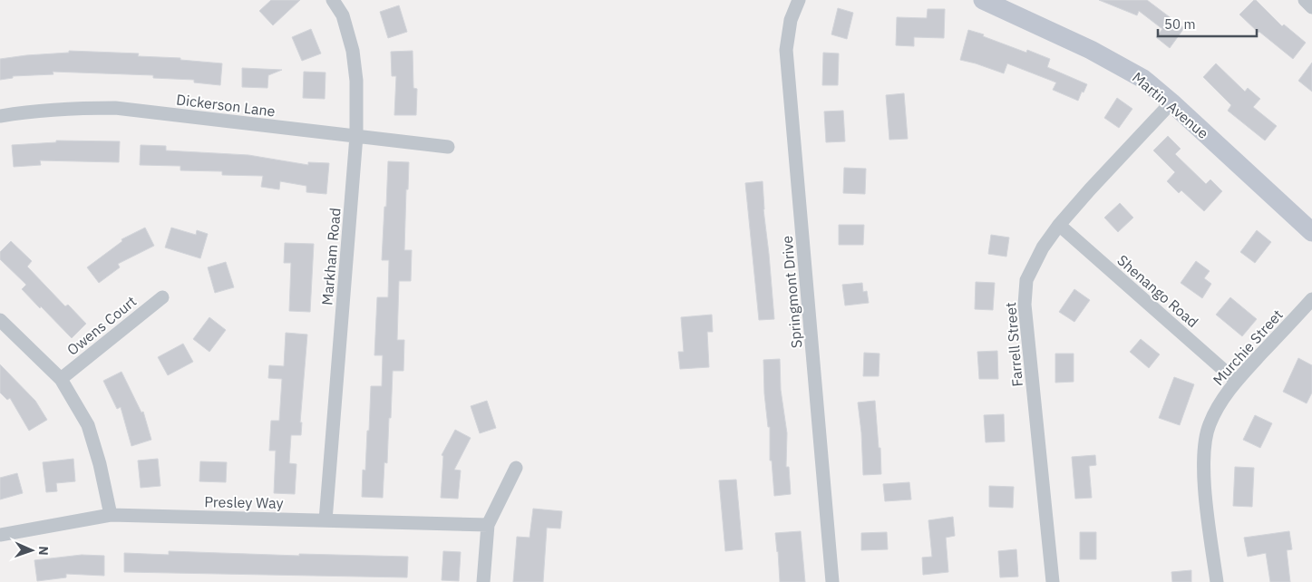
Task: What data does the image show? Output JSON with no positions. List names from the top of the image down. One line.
{"streets":{"street":["Dickerson Lane","Martin Avenue","Markham Road","Shenango Road","Springmont Drive","Owens Court","Farrell Street","Murchie Street","Presley Way"]},"crossings":[["Dickerson Lane","Markham Road"],["Martin Avenue","Farrell Street"],["Markham Road","Presley Way"],["Shenango Road","Farrell Street"],["Shenango Road","Murchie Street"]],"scale_bar":"50 m","north":"right"}
